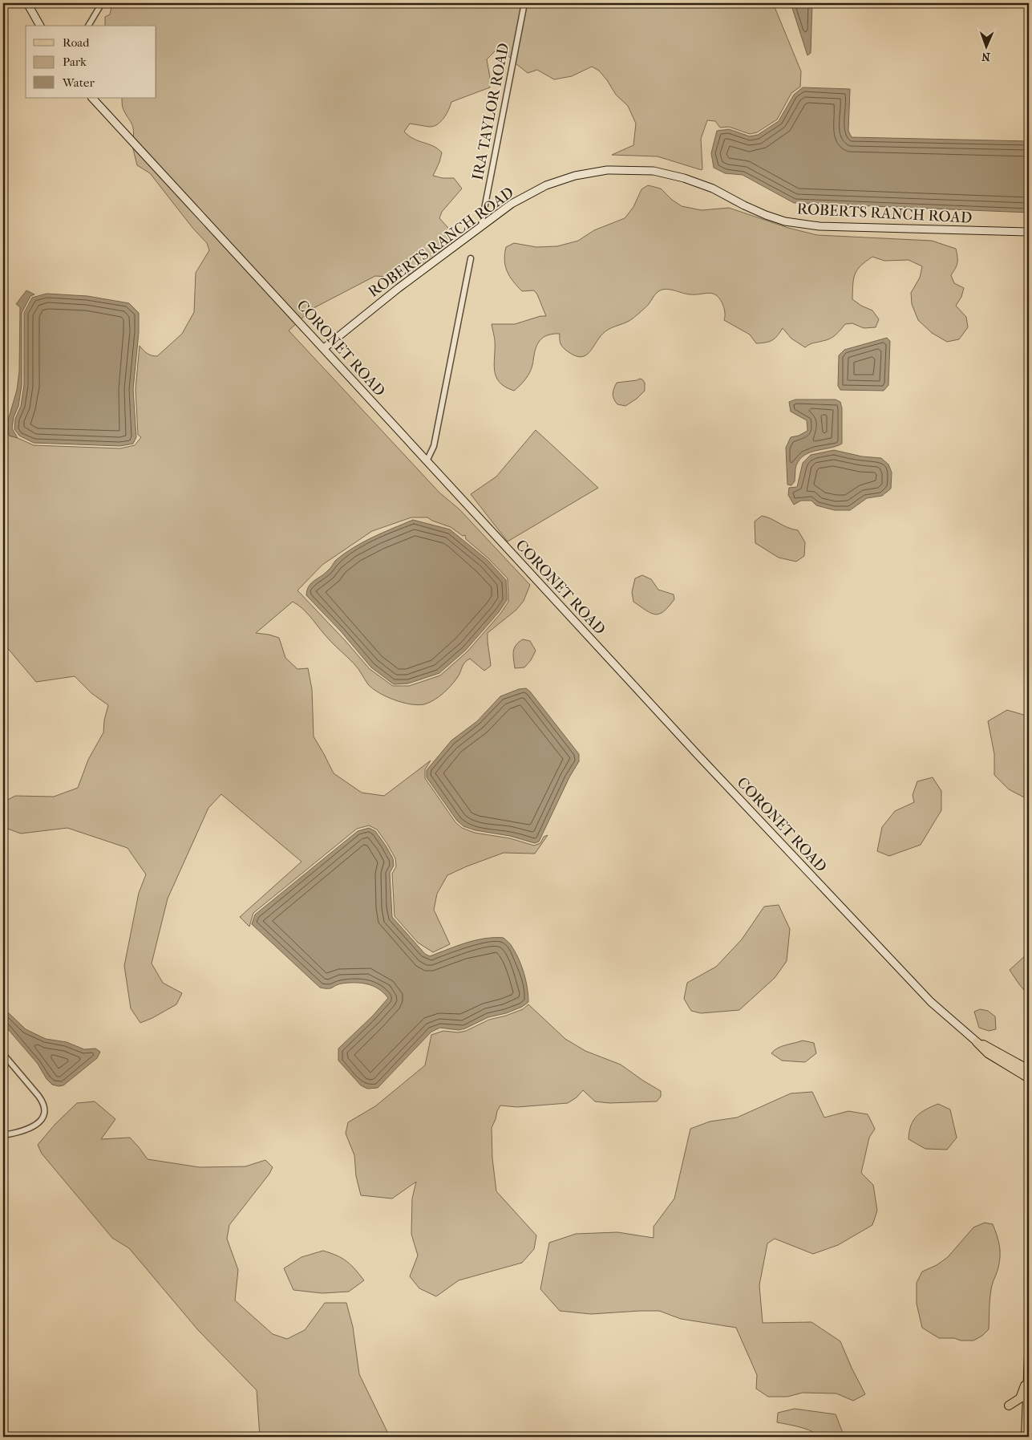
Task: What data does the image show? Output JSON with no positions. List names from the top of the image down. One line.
{"streets":{"street":["IRA TAYLOR ROAD","ROBERTS RANCH ROAD","CORONET ROAD"]},"crossings":[["IRA TAYLOR ROAD","ROBERTS RANCH ROAD"],["ROBERTS RANCH ROAD","CORONET ROAD"]],"legend":["Road","Park","Water"],"north":"bottom"}
